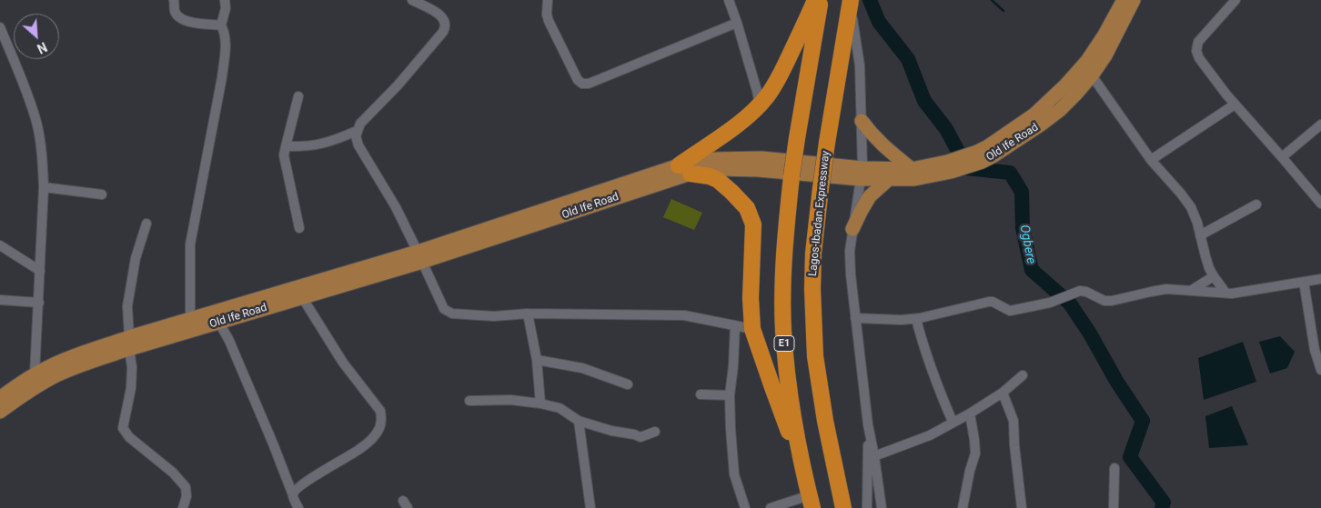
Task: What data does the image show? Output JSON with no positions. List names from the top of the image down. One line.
{"streets":{"highway":["Lagos-Ibadan Expressway","E1"],"main road":["Old Ife Road"]},"water":["Ogbere"],"north":"bottom right"}
